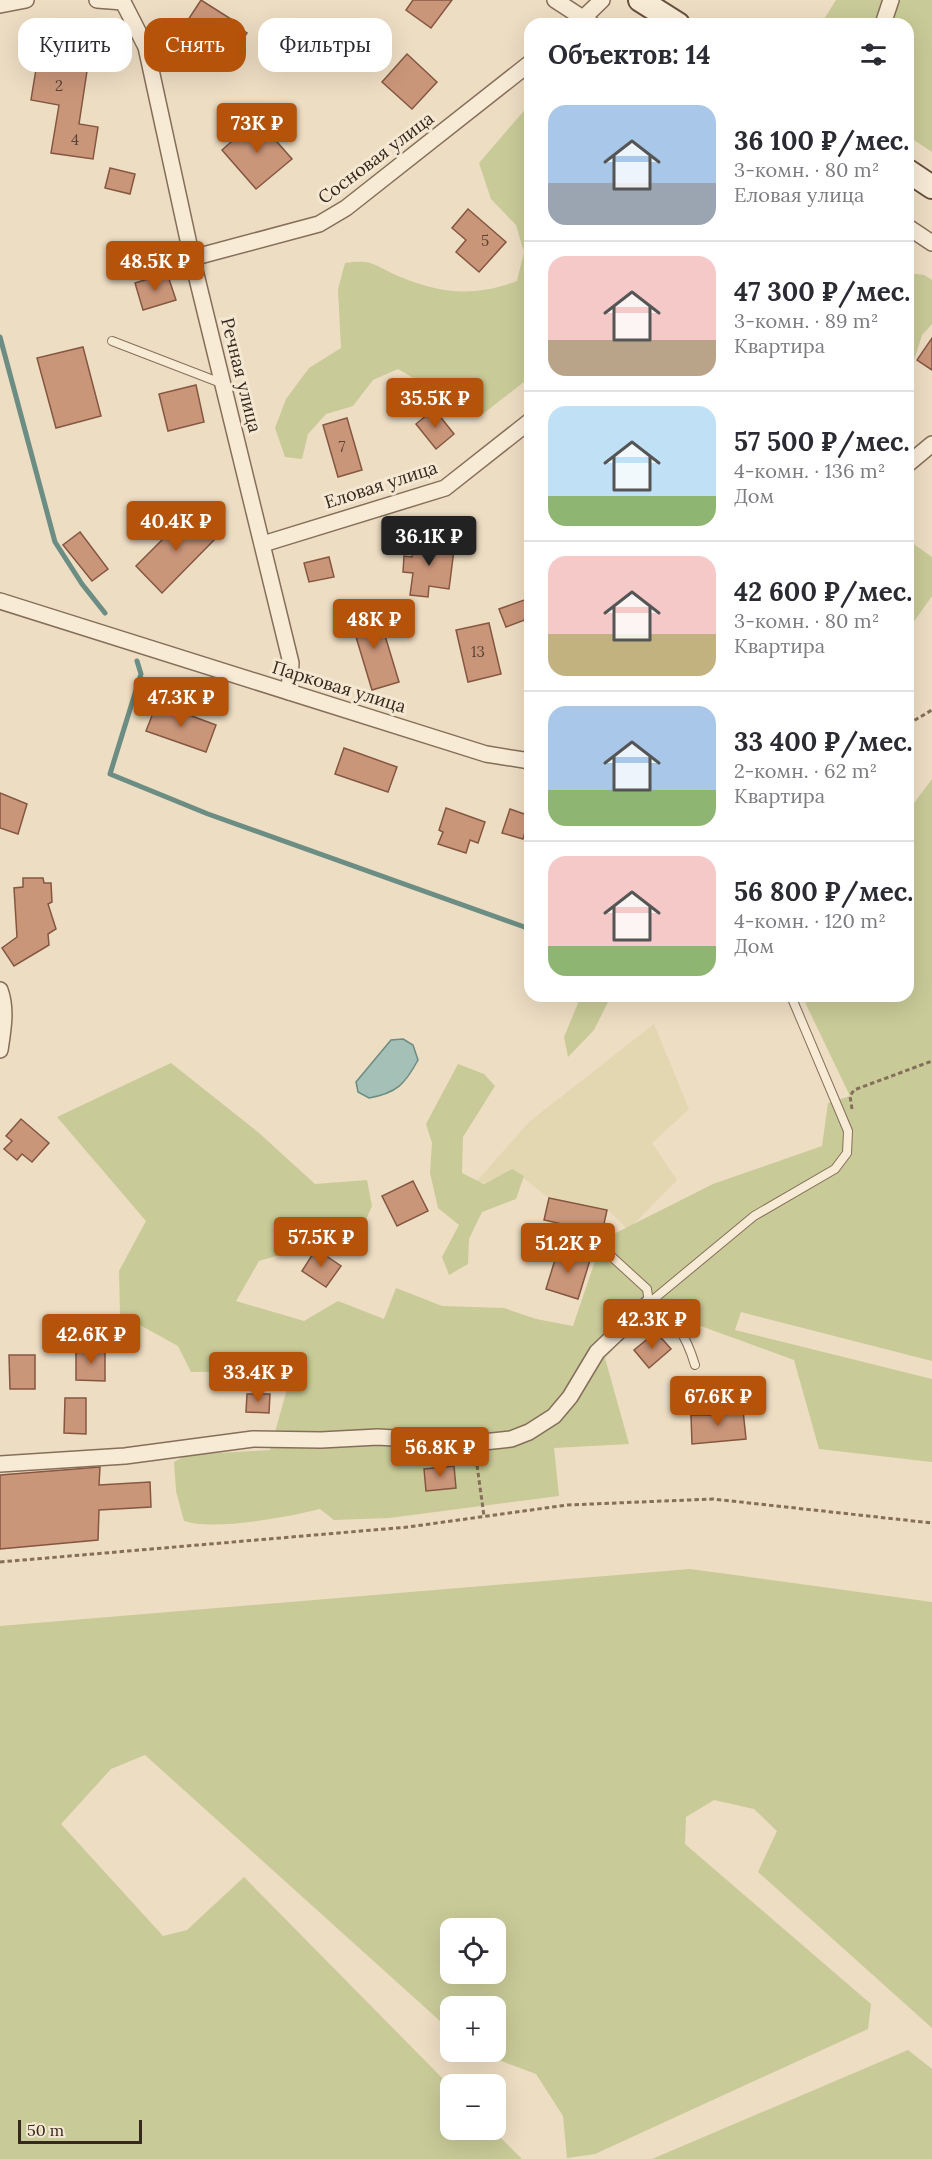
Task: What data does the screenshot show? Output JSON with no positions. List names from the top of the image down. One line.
{"streets":{"street":["Сосновая улица","Речная улица","Еловая улица","Парковая улица"]},"crossings":[["Сосновая улица","Речная улица"],["Речная улица","Еловая улица"],["Речная улица","Парковая улица"]],"house_numbers":["2","4","5","7","13"],"scale_bar":"50 m","page":{"chip":["Купить","Снять","Фильтры"],"heading":"Объектов: 14","list":[{"name":"36 100 ₽/мес.","note":"3-комн. · 80 m² · Еловая улица"},{"name":"47 300 ₽/мес.","note":"3-комн. · 89 m² · Квартира"},{"name":"57 500 ₽/мес.","note":"4-комн. · 136 m² · Дом"},{"name":"42 600 ₽/мес.","note":"3-комн. · 80 m² · Квартира"},{"name":"33 400 ₽/мес.","note":"2-комн. · 62 m² · Квартира"},{"name":"56 800 ₽/мес.","note":"4-комн. · 120 m² · Дом"}],"price":["73K ₽","48.5K ₽","35.5K ₽","40.4K ₽","36.1K ₽","48K ₽","47.3K ₽","57.5K ₽","51.2K ₽","42.3K ₽","42.6K ₽","33.4K ₽","67.6K ₽","56.8K ₽"],"map_buttons":["+","−"],"scale":"50 m"}}
